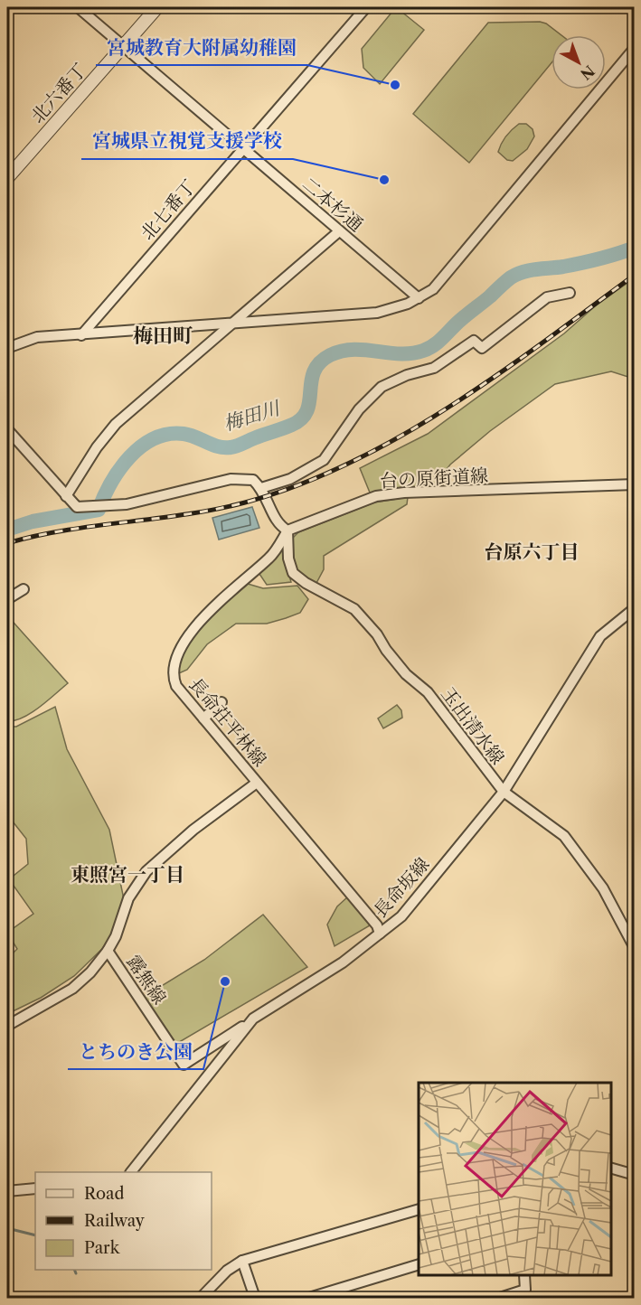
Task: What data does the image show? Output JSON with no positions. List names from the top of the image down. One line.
{"streets":{"street":["北六番丁","二本杉通","北七番丁","台の原街道線","長命荘平林線","玉出清水線","長命坂線","露無線"]},"crossings":[["北六番丁","二本杉通"],["二本杉通","北七番丁"],["台の原街道線","長命荘平林線"],["台の原街道線","玉出清水線"],["長命荘平林線","玉出清水線"],["長命荘平林線","長命坂線"],["玉出清水線","長命坂線"],["長命坂線","露無線"]],"districts":["梅田町","台原六丁目","東照宮一丁目"],"water":["梅田川"],"places":["宮城教育大附属幼稚園","宮城県立視覚支援学校","とちのき公園"],"legend":["Road","Railway","Park"],"north":"bottom right"}
